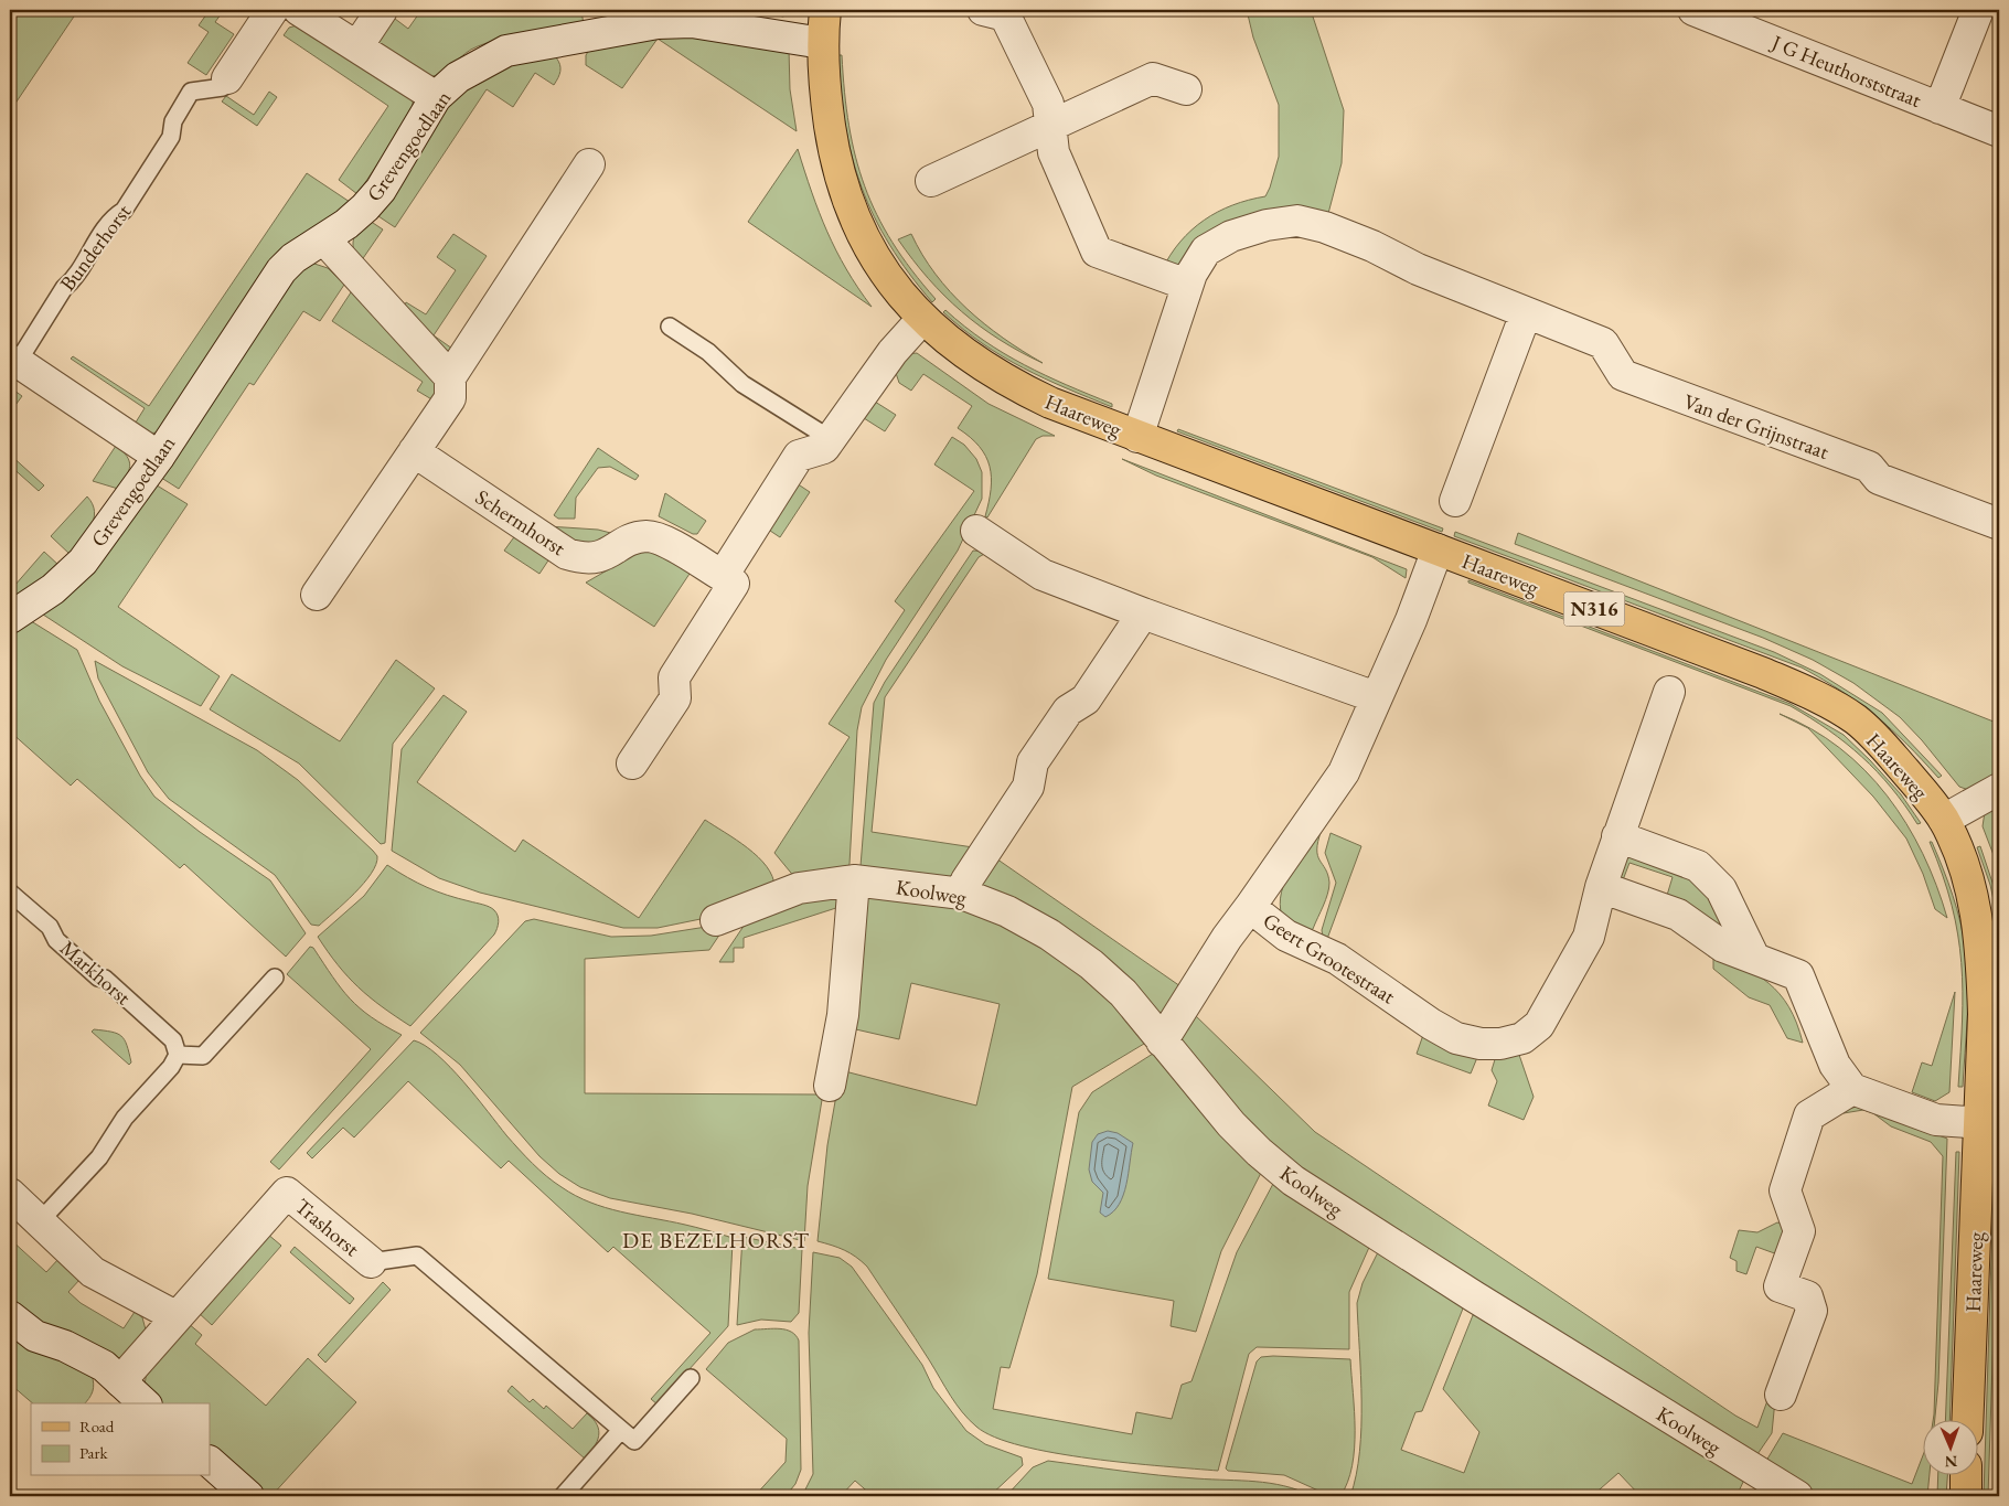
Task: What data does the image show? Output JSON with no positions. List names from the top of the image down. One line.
{"streets":{"main road":["Haareweg","N316"],"street":["J G Heuthorststraat","Grevengoedlaan","Bunderhorst","Van der Grijnstraat","Schermhorst","Koolweg","Geert Grootestraat","Trashorst"],"lane":["Markhorst"]},"crossings":[["Grevengoedlaan","Bunderhorst"],["Grevengoedlaan","Haareweg"],["Haareweg","Van der Grijnstraat"],["Haareweg","Geert Grootestraat"],["Koolweg","Geert Grootestraat"]],"districts":["DE BEZELHORST"],"legend":["Road","Park"],"north":"bottom"}
